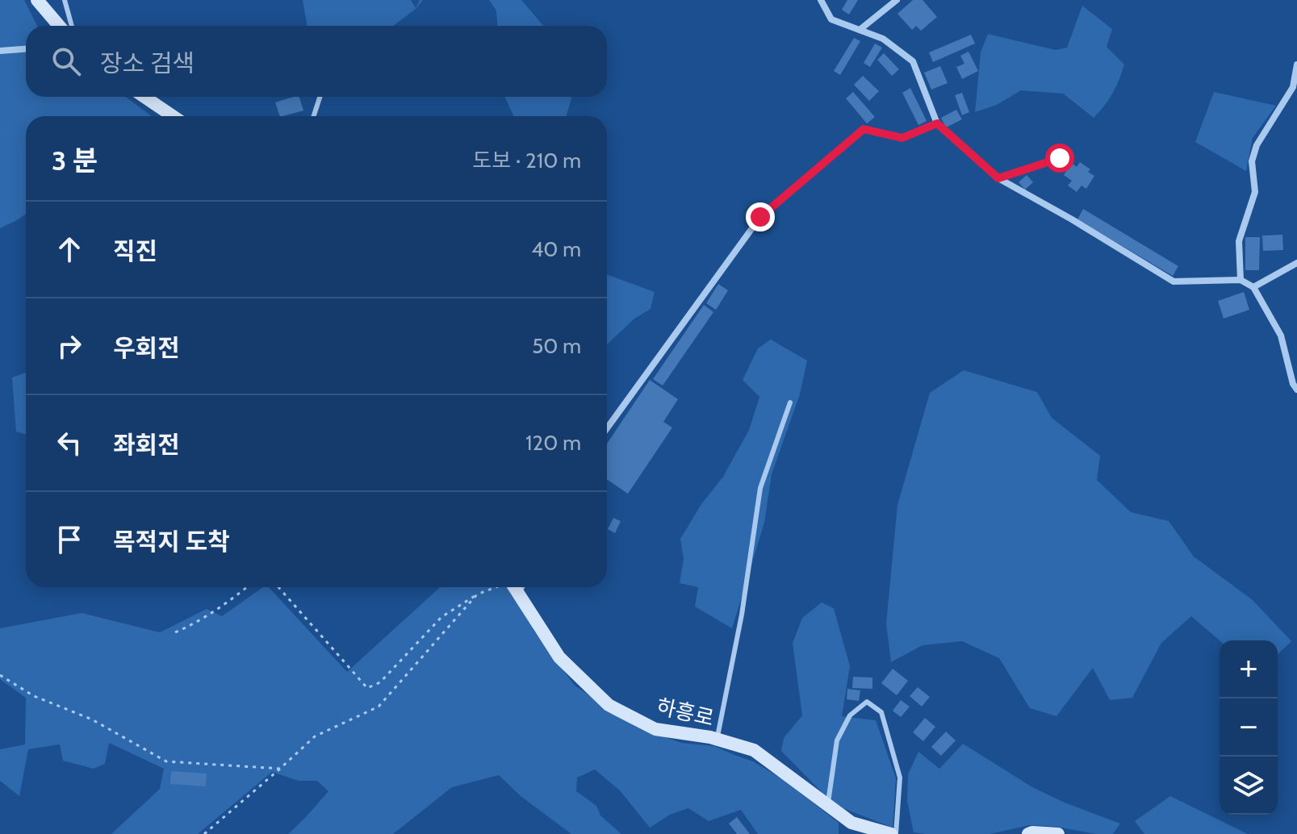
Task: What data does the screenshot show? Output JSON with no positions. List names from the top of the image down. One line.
{"streets":{"street":["하흥로"]},"page":{"search":"장소 검색","heading":["3 분","도보 · 210 m"],"list":[["직진","40 m"],["우회전","50 m"],["좌회전","120 m"],"목적지 도착"],"map_buttons":["+","−"]}}
